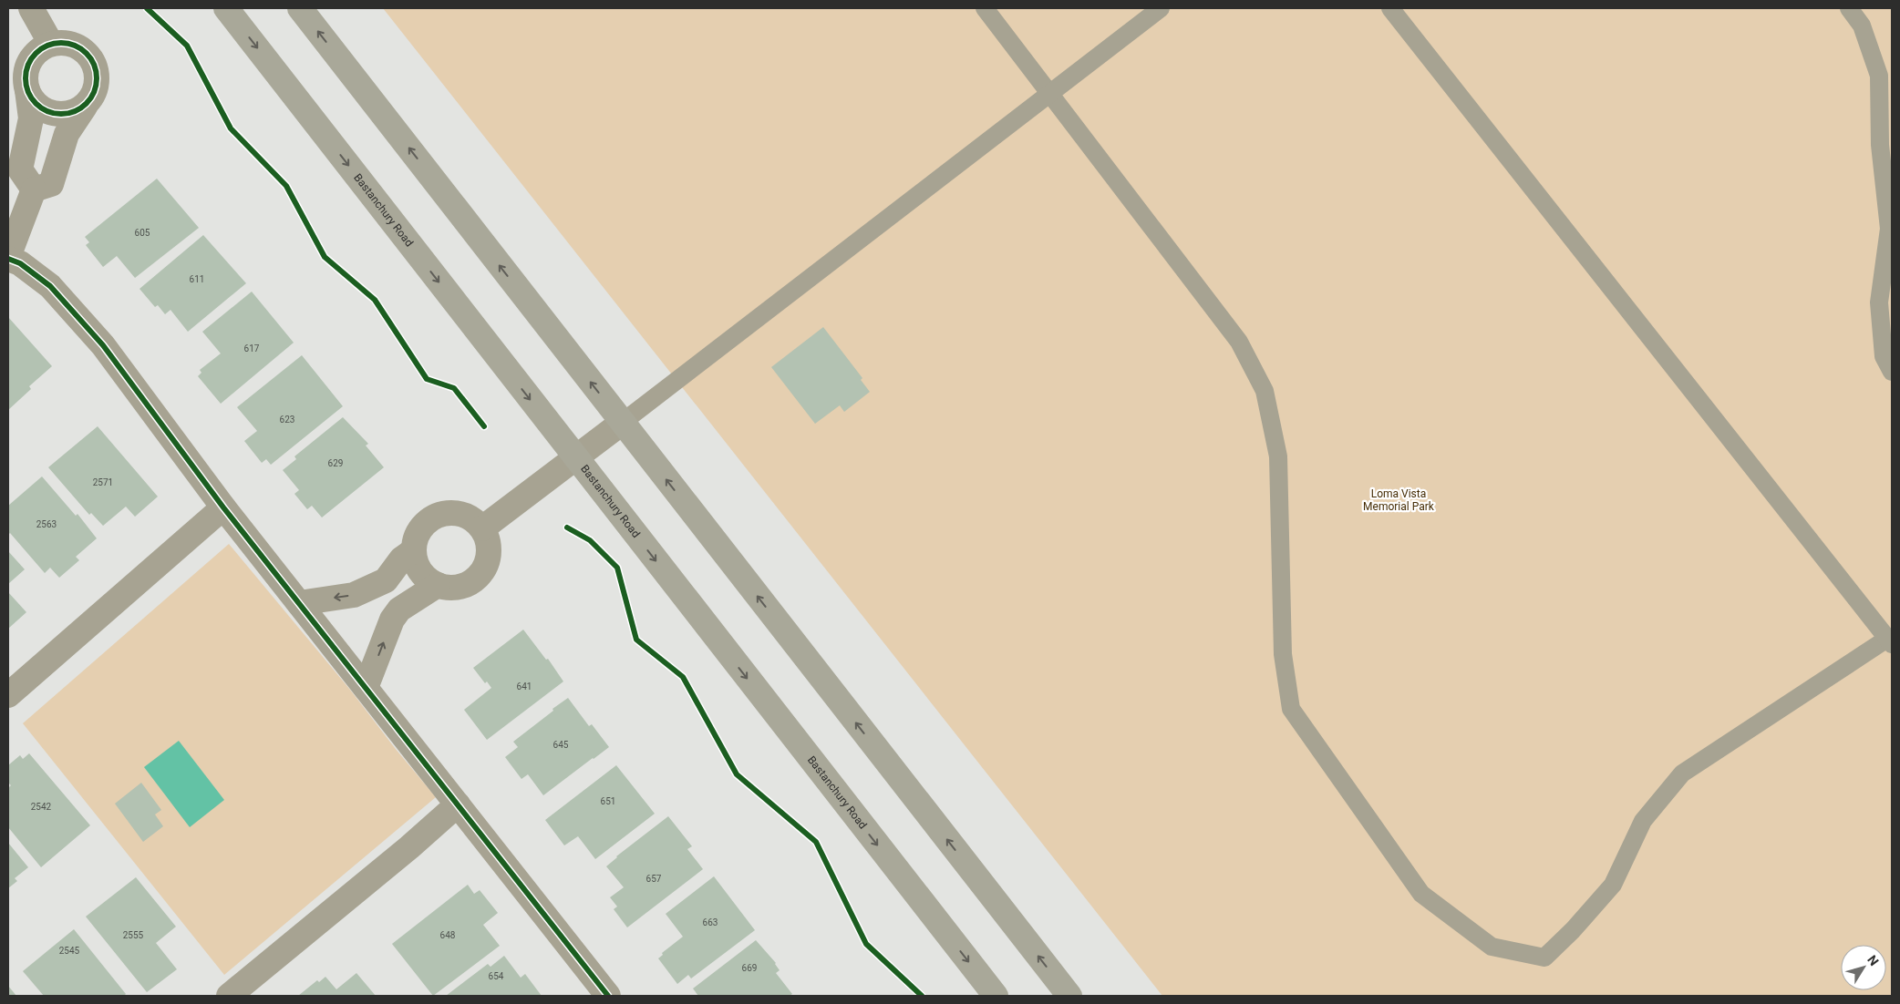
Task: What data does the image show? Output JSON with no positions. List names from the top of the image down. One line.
{"streets":{"main road":["Bastanchury Road"]},"parks":["Loma Vista Memorial Park"],"house_numbers":["605","611","617","623","629","2571","2563","641","645","651","2542","657","663","2555","648","2545","669","654"],"north":"top right"}
